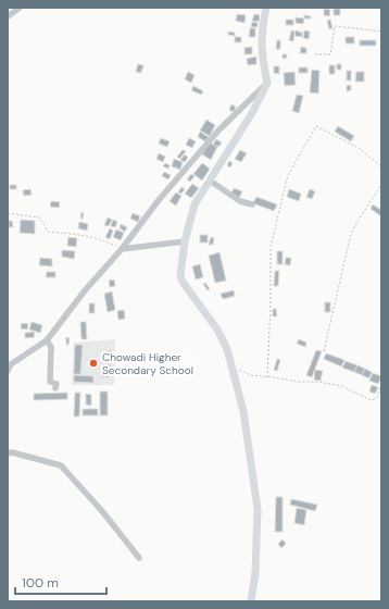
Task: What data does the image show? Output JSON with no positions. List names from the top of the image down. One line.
{"places":["Chowadi Higher Secondary School"],"scale_bar":"100 m"}
